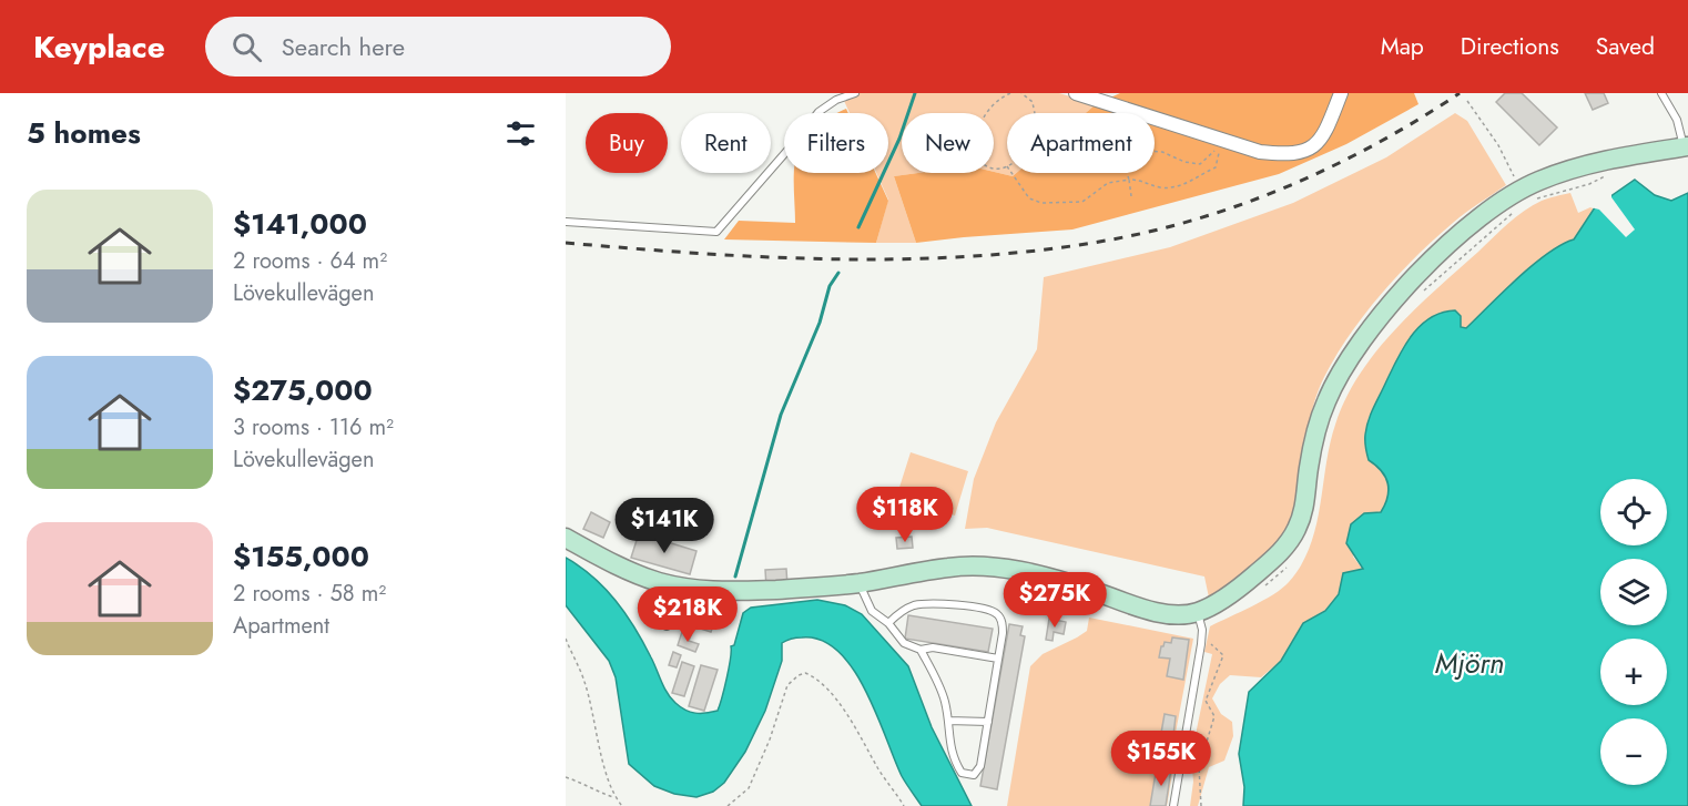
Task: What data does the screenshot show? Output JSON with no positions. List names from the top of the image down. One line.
{"water":["Mjörn"],"page":{"header":"Keyplace","search":"Search here","nav":["Map","Directions","Saved"],"heading":"5 homes","chip":["Buy","Rent","Filters","New","Apartment"],"list":[{"name":"$141,000","note":"2 rooms · 64 m² · Lövekullevägen"},{"name":"$275,000","note":"3 rooms · 116 m² · Lövekullevägen"},{"name":"$155,000","note":"2 rooms · 58 m² · Apartment"}],"map_buttons":["+","−"],"price":["$118K","$141K","$275K","$218K","$155K"]}}
